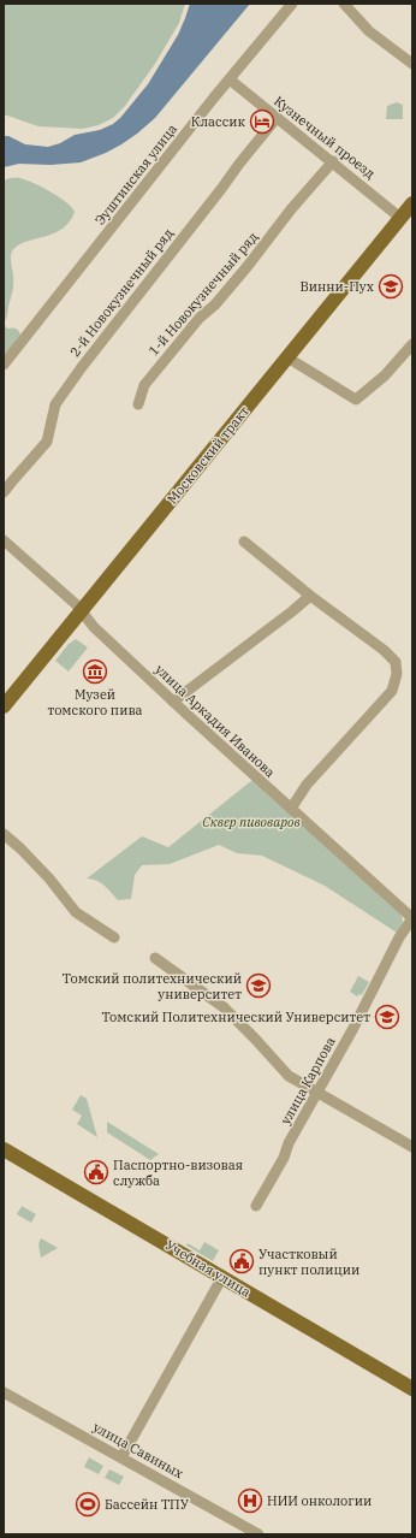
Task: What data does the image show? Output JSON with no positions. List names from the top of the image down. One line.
{"streets":{"main road":["Московский тракт","Учебная улица"],"street":["Кузнечный проезд","Эуштинская улица","2-й Новокузнечный ряд","1-й Новокузнечный ряд","улица Аркадия Иванова","улица Карпова","улица Савиных"]},"crossings":[["Кузнечный проезд","Эуштинская улица"],["Кузнечный проезд","2-й Новокузнечный ряд"],["Кузнечный проезд","1-й Новокузнечный ряд"],["Кузнечный проезд","Московский тракт"],["Московский тракт","улица Аркадия Иванова"],["улица Аркадия Иванова","улица Карпова"]],"parks":["Сквер пивоваров"],"places":{"hotel":["Классик"],"school or university":["Винни-Пух","Томский политехнический университет","Томский Политехнический Университет"],"museum":["Музей томского пива"],"public building":["Паспортно-визовая служба","Участковый пункт полиции"],"hospital":["НИИ онкологии"],"sports":["Бассейн ТПУ"]}}
